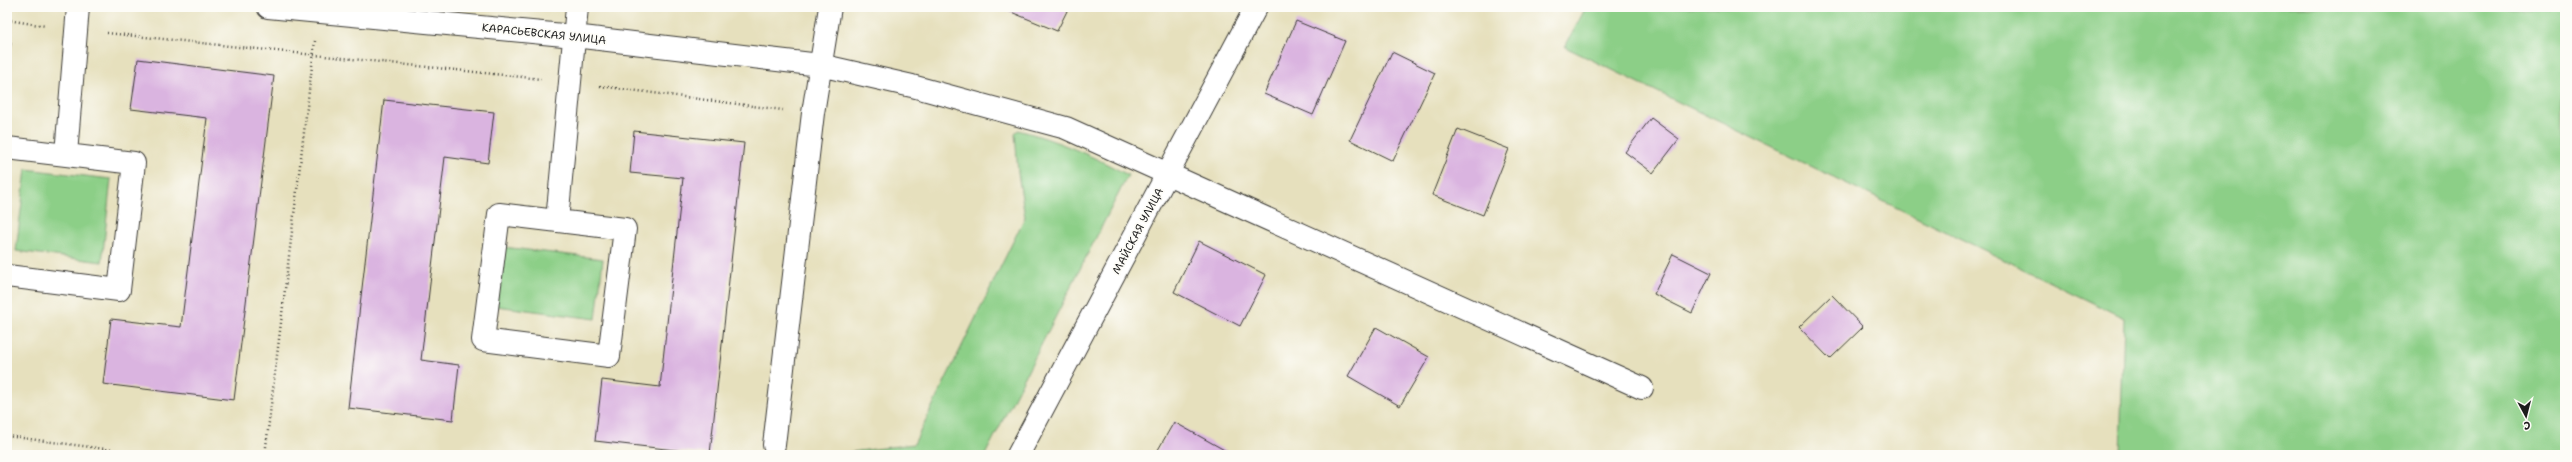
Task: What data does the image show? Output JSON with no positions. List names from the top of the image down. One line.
{"streets":{"street":["КАРАСЬЕВСКАЯ УЛИЦА","МАЙСКАЯ УЛИЦА"]},"crossings":[["КАРАСЬЕВСКАЯ УЛИЦА","МАЙСКАЯ УЛИЦА"]],"north":"bottom"}
